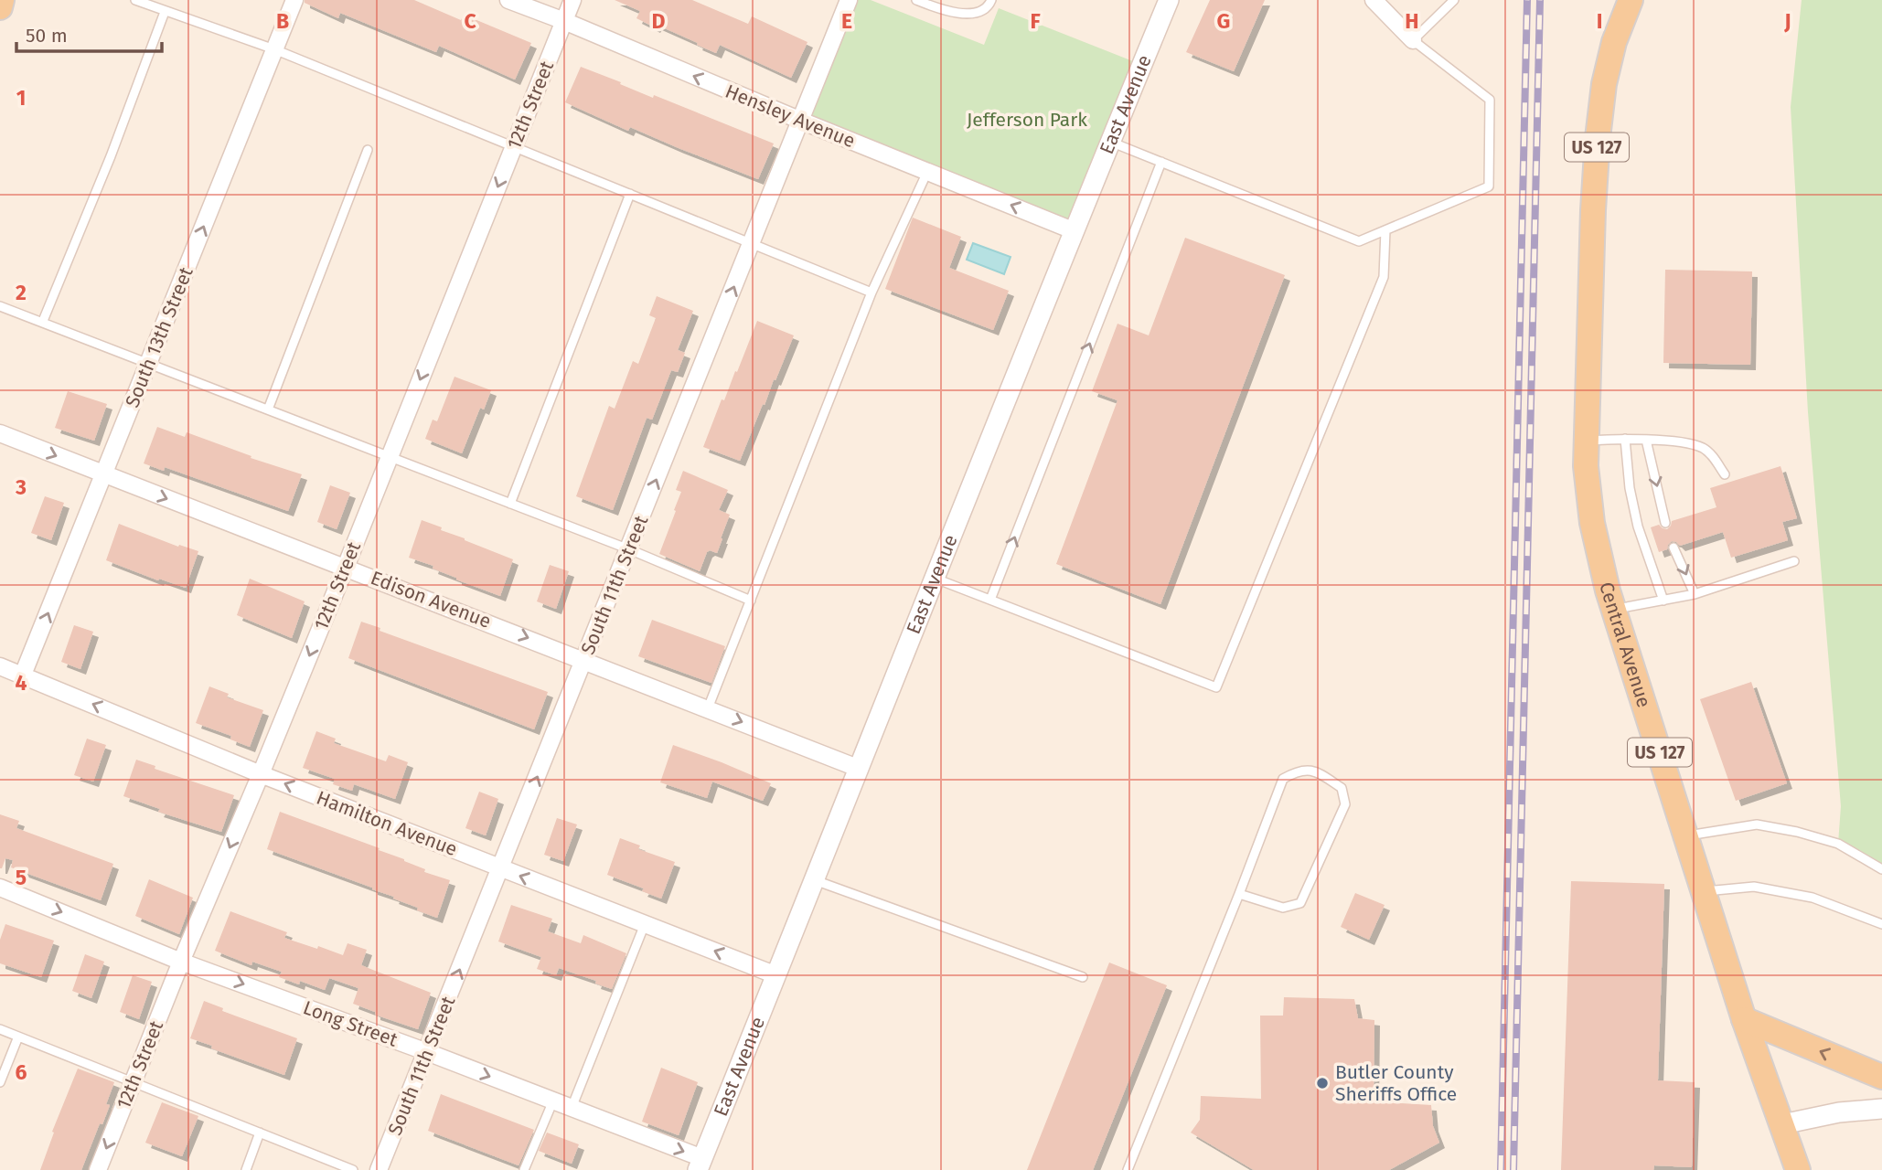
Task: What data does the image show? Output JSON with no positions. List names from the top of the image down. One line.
{"streets":{"main road":["US 127","Central Avenue"],"street":["East Avenue","12th Street","Hensley Avenue","South 13th Street","South 11th Street","Edison Avenue","Hamilton Avenue","Long Street"]},"crossings":[["East Avenue","Hensley Avenue"],["East Avenue","Edison Avenue"],["East Avenue","Hamilton Avenue"],["East Avenue","Long Street"],["12th Street","Hensley Avenue"],["12th Street","Edison Avenue"],["12th Street","Hamilton Avenue"],["12th Street","Long Street"],["Hensley Avenue","South 11th Street"],["South 13th Street","Edison Avenue"],["South 13th Street","Hamilton Avenue"],["South 11th Street","Edison Avenue"],["South 11th Street","Hamilton Avenue"],["South 11th Street","Long Street"]],"one_way":["12th Street","Hensley Avenue","South 13th Street","South 11th Street","Edison Avenue","Hamilton Avenue","Long Street"],"parks":["Jefferson Park"],"places":["Butler County Sheriffs Office"],"scale_bar":"50 m","grid":{"columns":["B","C","D","E","F","G","H","I","J"],"rows":["1","2","3","4","5","6"]}}
